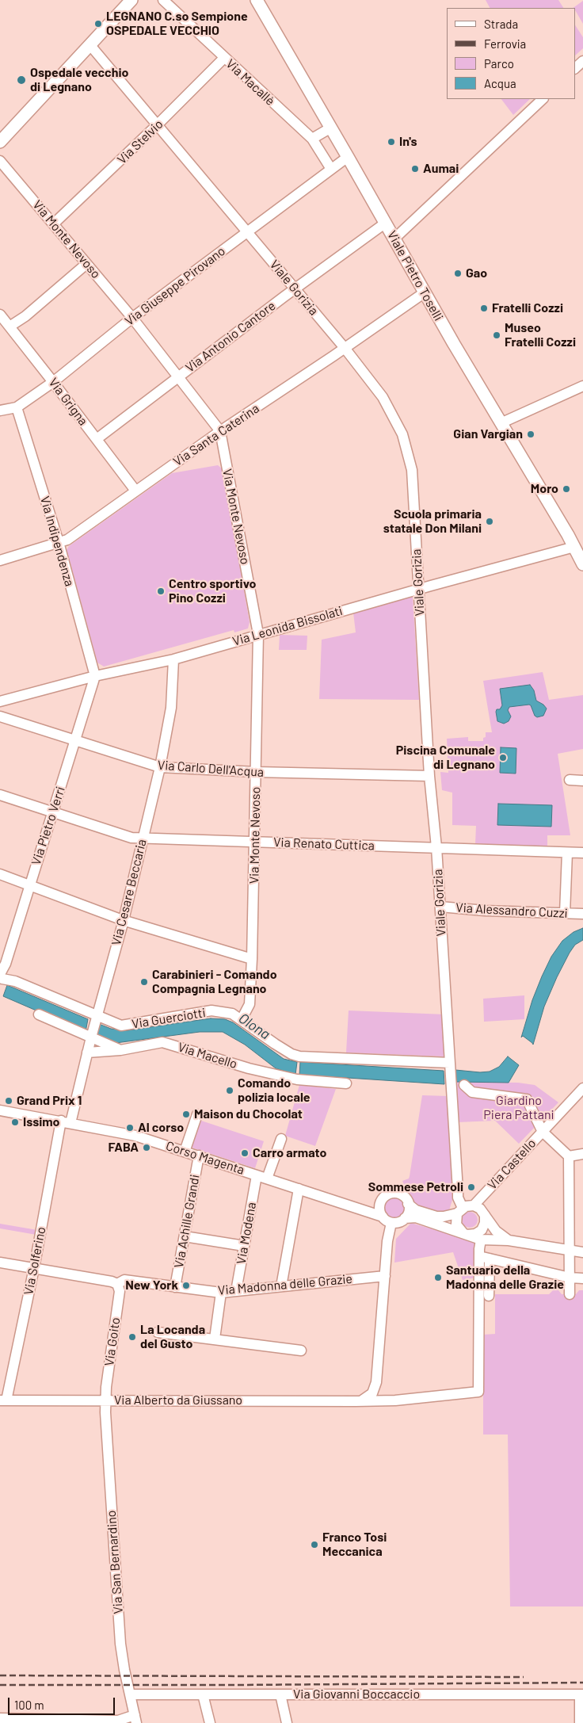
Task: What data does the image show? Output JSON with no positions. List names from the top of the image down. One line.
{"streets":{"main road":["Viale Pietro Toselli"],"street":["Via Macallè","Via Stelvio","Via Monte Nevoso","Via Giuseppe Pirovano","Viale Gorizia","Via Antonio Cantore","Via Grigna","Via Santa Caterina","Via Indipendenza","Via Leonida Bissolati","Via Carlo Dell'Acqua","Via Pietro Verri","Via Renato Cuttica","Via Cesare Beccaria","Via Alessandro Cuzzi","Via Guerciotti","Via Macello","Corso Magenta","Via Castello","Via Achille Grandi","Via Modena","Via Solferino","Via Madonna delle Grazie","Via Goito","Via Alberto da Giussano","Via San Bernardino","Via Giovanni Boccaccio"]},"crossings":[["Via Macallè","Via Stelvio"],["Via Macallè","Via Giuseppe Pirovano"],["Via Stelvio","Via Monte Nevoso"],["Via Stelvio","Viale Gorizia"],["Via Monte Nevoso","Via Giuseppe Pirovano"],["Via Monte Nevoso","Via Antonio Cantore"],["Via Monte Nevoso","Via Santa Caterina"],["Via Monte Nevoso","Via Leonida Bissolati"],["Via Monte Nevoso","Via Carlo Dell'Acqua"],["Via Monte Nevoso","Via Renato Cuttica"],["Via Monte Nevoso","Via Guerciotti"],["Viale Pietro Toselli","Via Giuseppe Pirovano"],["Viale Pietro Toselli","Via Antonio Cantore"],["Viale Pietro Toselli","Via Santa Caterina"],["Viale Pietro Toselli","Via Leonida Bissolati"],["Via Giuseppe Pirovano","Viale Gorizia"],["Via Giuseppe Pirovano","Via Grigna"],["Via Giuseppe Pirovano","Via Indipendenza"],["Viale Gorizia","Via Antonio Cantore"],["Viale Gorizia","Via Santa Caterina"],["Viale Gorizia","Via Leonida Bissolati"],["Viale Gorizia","Via Carlo Dell'Acqua"],["Viale Gorizia","Via Renato Cuttica"],["Viale Gorizia","Via Alessandro Cuzzi"],["Viale Gorizia","Via Guerciotti"],["Viale Gorizia","Via Castello"],["Via Antonio Cantore","Via Grigna"],["Via Grigna","Via Santa Caterina"],["Via Santa Caterina","Via Indipendenza"],["Via Indipendenza","Via Leonida Bissolati"],["Via Indipendenza","Via Pietro Verri"],["Via Leonida Bissolati","Via Pietro Verri"],["Via Leonida Bissolati","Via Cesare Beccaria"],["Via Carlo Dell'Acqua","Via Pietro Verri"],["Via Carlo Dell'Acqua","Via Cesare Beccaria"],["Via Pietro Verri","Via Renato Cuttica"],["Via Pietro Verri","Via Guerciotti"],["Via Renato Cuttica","Via Cesare Beccaria"],["Via Cesare Beccaria","Via Guerciotti"],["Via Cesare Beccaria","Corso Magenta"],["Via Cesare Beccaria","Via Solferino"],["Corso Magenta","Via Achille Grandi"],["Corso Magenta","Via Modena"],["Corso Magenta","Via Solferino"],["Via Achille Grandi","Via Madonna delle Grazie"],["Via Modena","Via Madonna delle Grazie"],["Via Solferino","Via Madonna delle Grazie"],["Via Solferino","Via Alberto da Giussano"],["Via Madonna delle Grazie","Via Goito"],["Via Goito","Via Alberto da Giussano"],["Via Goito","Via San Bernardino"],["Via Alberto da Giussano","Via San Bernardino"],["Via San Bernardino","Via Giovanni Boccaccio"]],"water":["Olona"],"parks":["Giardino Piera Pattani"],"places":["LEGNANO C.so Sempione OSPEDALE VECCHIO","Ospedale vecchio di Legnano","In's","Aumai","Gao","Fratelli Cozzi","Museo Fratelli Cozzi","Gian Vargian","Moro","Scuola primaria statale Don Milani","Centro sportivo Pino Cozzi","Piscina Comunale di Legnano","Carabinieri - Comando Compagnia Legnano","Comando polizia locale","Grand Prix 1","Maison du Chocolat","Issimo","Al corso","FABA","Carro armato","Sommese Petroli","Santuario della Madonna delle Grazie","New York","La Locanda del Gusto","Franco Tosi Meccanica"],"legend":["Strada","Ferrovia","Parco","Acqua"],"scale_bar":"100 m"}
